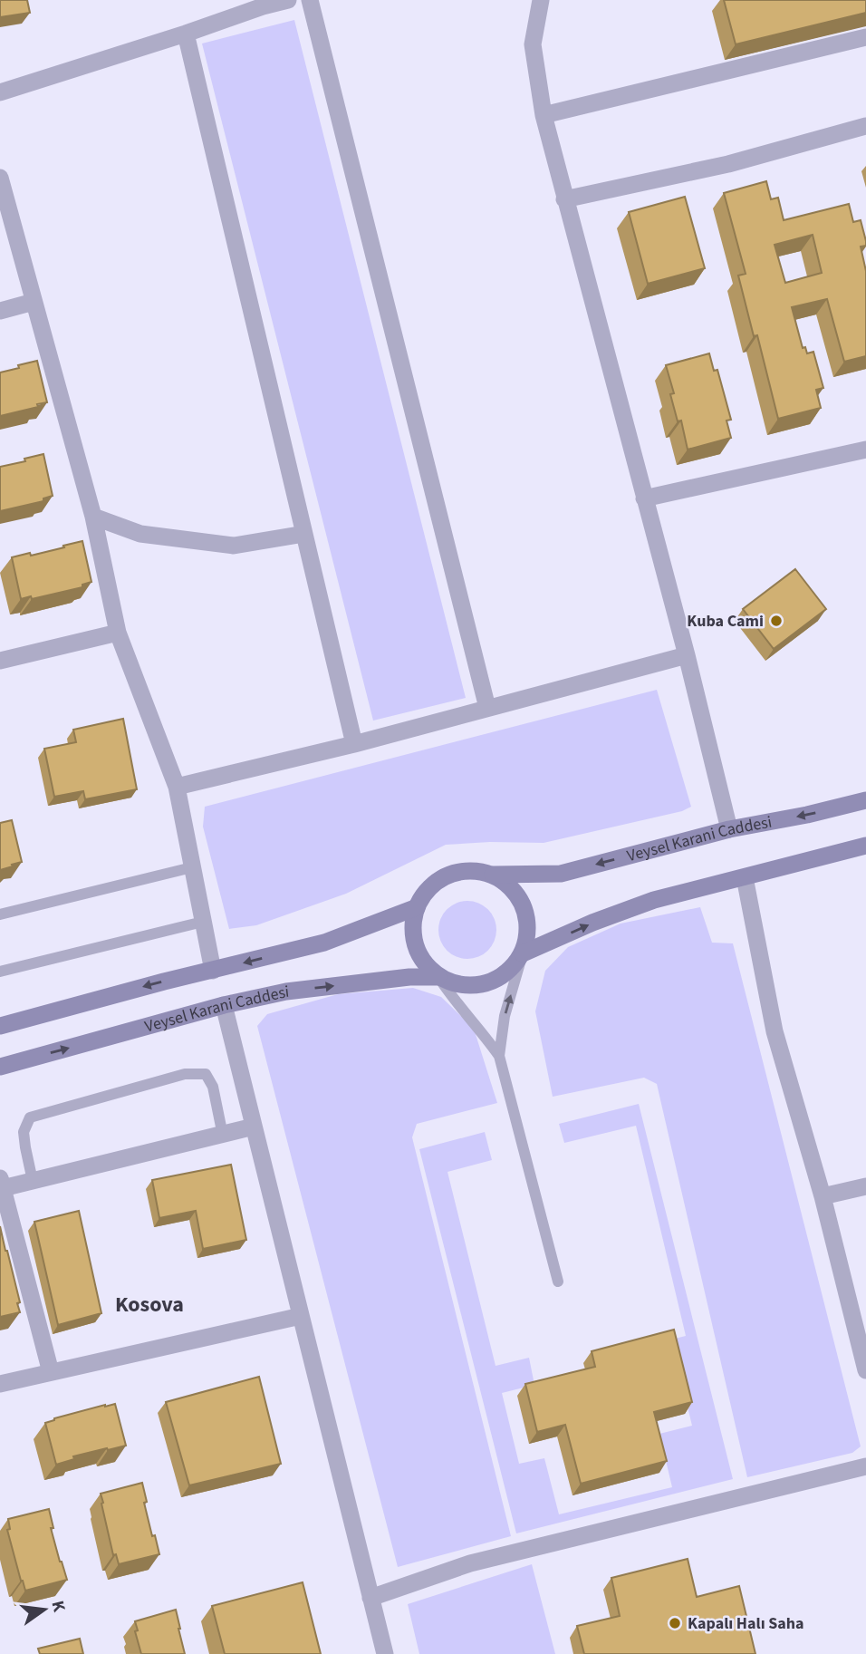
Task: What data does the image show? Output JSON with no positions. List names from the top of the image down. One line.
{"streets":{"main road":["Veysel Karani Caddesi"]},"districts":["Kosova"],"places":["Kuba Cami","Kapalı Halı Saha"],"north":"right"}
